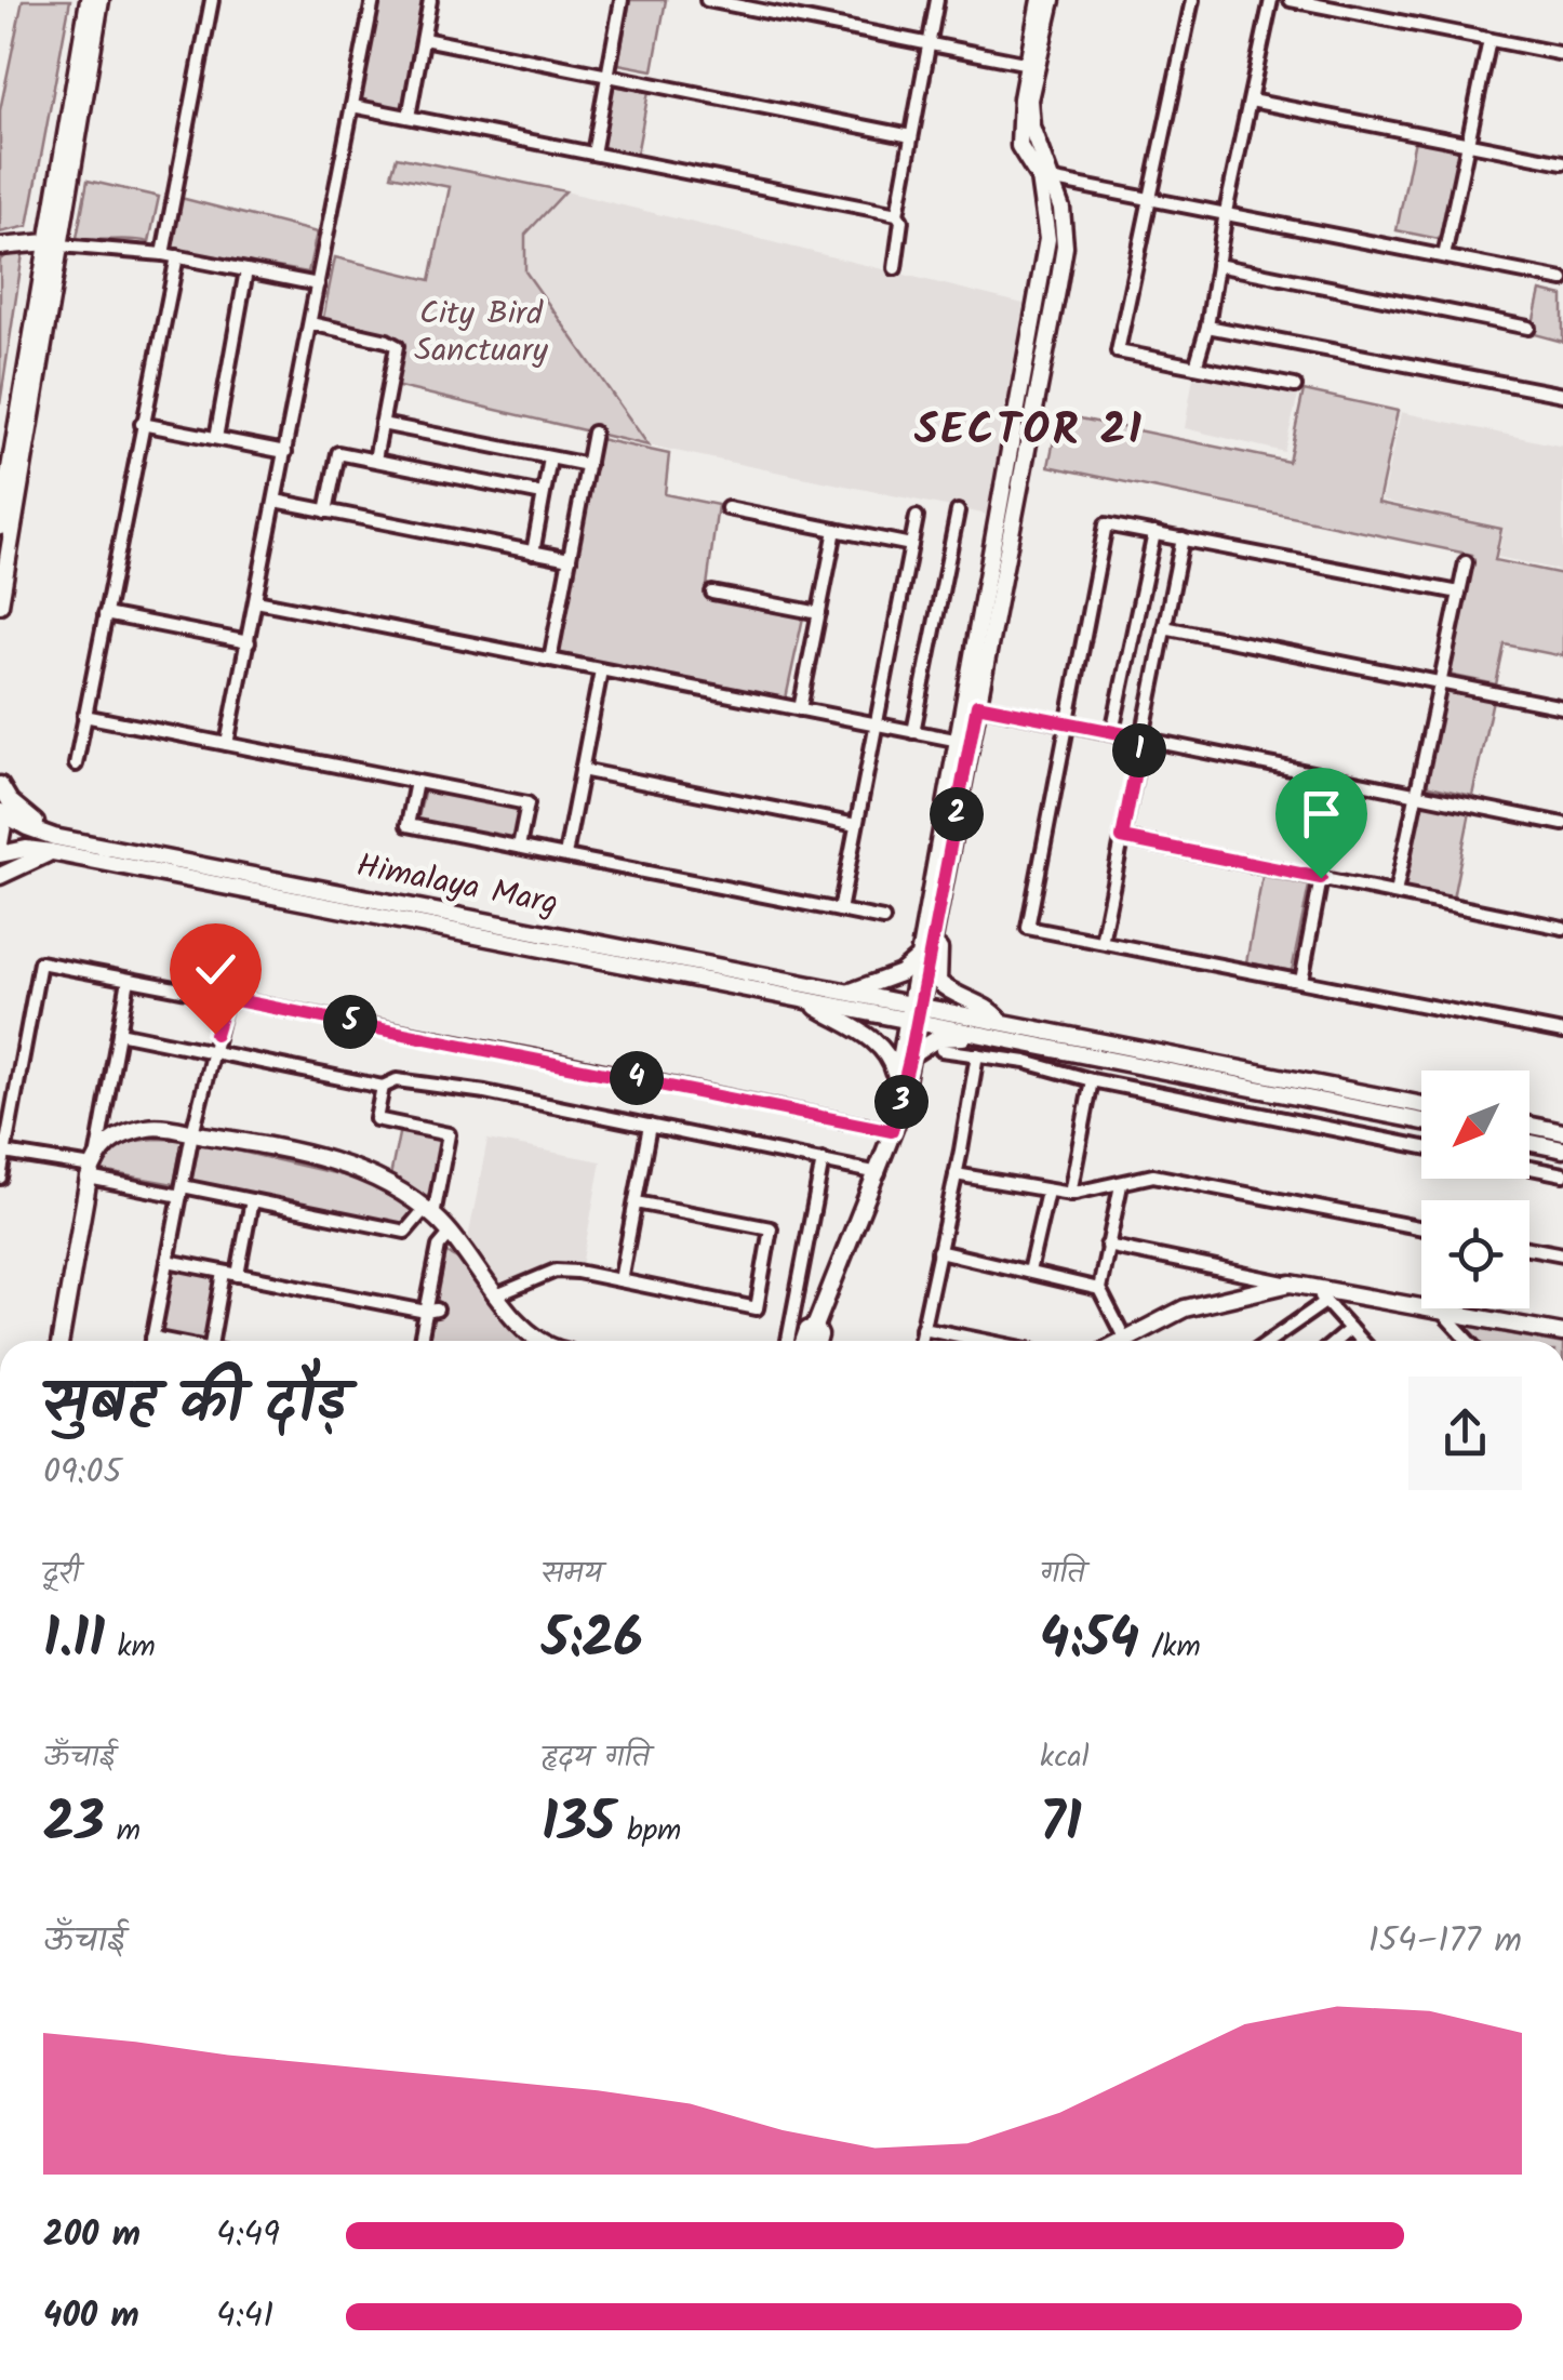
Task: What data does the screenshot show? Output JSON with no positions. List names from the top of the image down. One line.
{"streets":{"main road":["Himalaya Marg"]},"districts":["SECTOR 21"],"parks":["City Bird Sanctuary"],"north":"bottom left","page":{"pins":["1","2","5","4","3"],"heading":["सुबह की दौड़","09:05"],"stats":[["दूरी","1.11 km"],["समय","5:26"],["गति","4:54 /km"],["ऊँचाई","23 m"],["हृदय गति","135 bpm"],["kcal","71"]],"chart":["ऊँचाई","154–177 m"],"list":[{"name":"200 m","note":"4:49"},{"name":"400 m","note":"4:41"}]}}
